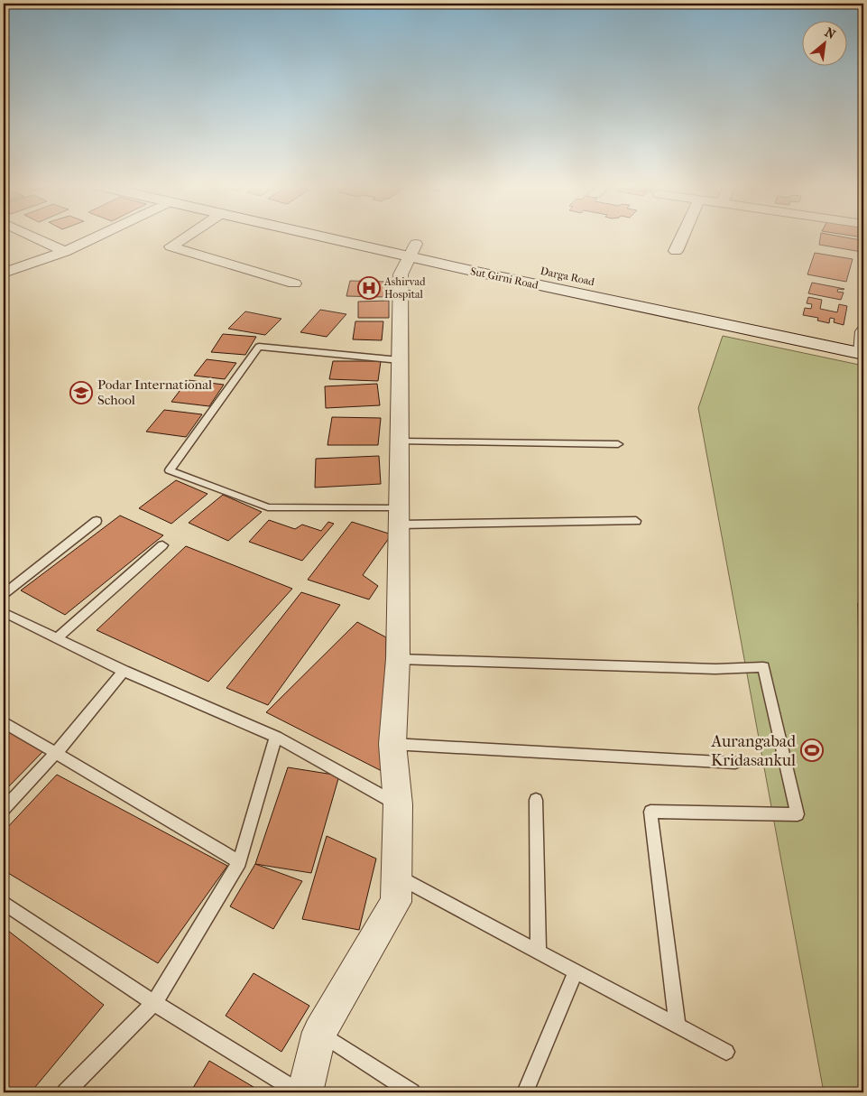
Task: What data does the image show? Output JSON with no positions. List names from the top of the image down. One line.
{"streets":{"main road":["Sut Girni Road"]},"places":{"hospital":["Ashirvad Hospital"],"school or university":["Podar International School"],"sports":["Aurangabad Kridasankul"]},"north":"top right"}
